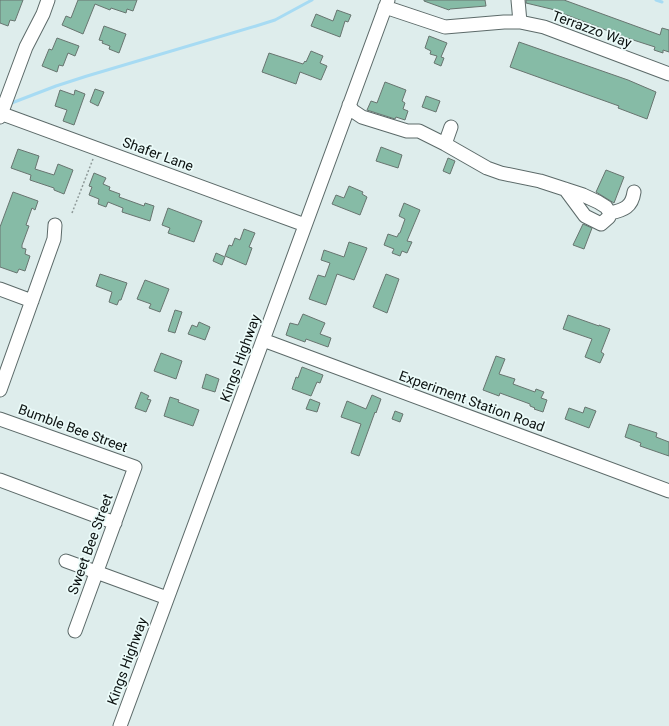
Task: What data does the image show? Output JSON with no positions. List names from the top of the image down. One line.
{"streets":{"street":["Terrazzo Way","Shafer Lane","Kings Highway","Experiment Station Road","Bumble Bee Street","Sweet Bee Street"]},"crossings":[["Terrazzo Way","Kings Highway"],["Shafer Lane","Kings Highway"],["Kings Highway","Experiment Station Road"],["Bumble Bee Street","Sweet Bee Street"]]}
